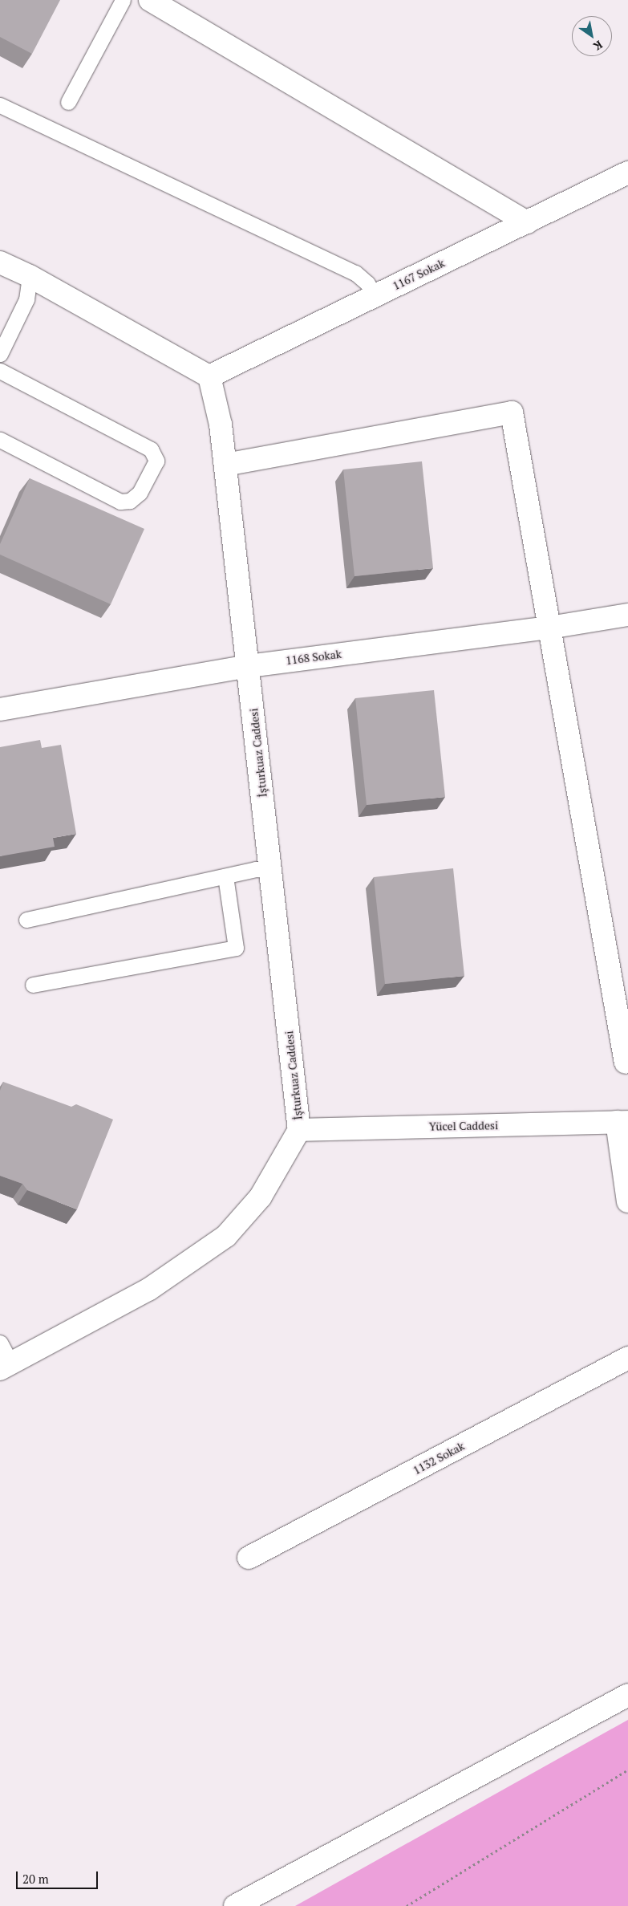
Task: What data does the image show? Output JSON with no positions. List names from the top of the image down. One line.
{"streets":{"street":["1167 Sokak","1168 Sokak","İşturkuaz Caddesi","Yücel Caddesi","1132 Sokak"]},"crossings":[["1167 Sokak","İşturkuaz Caddesi"],["1168 Sokak","İşturkuaz Caddesi"],["İşturkuaz Caddesi","Yücel Caddesi"]],"scale_bar":"20 m","north":"bottom right"}
